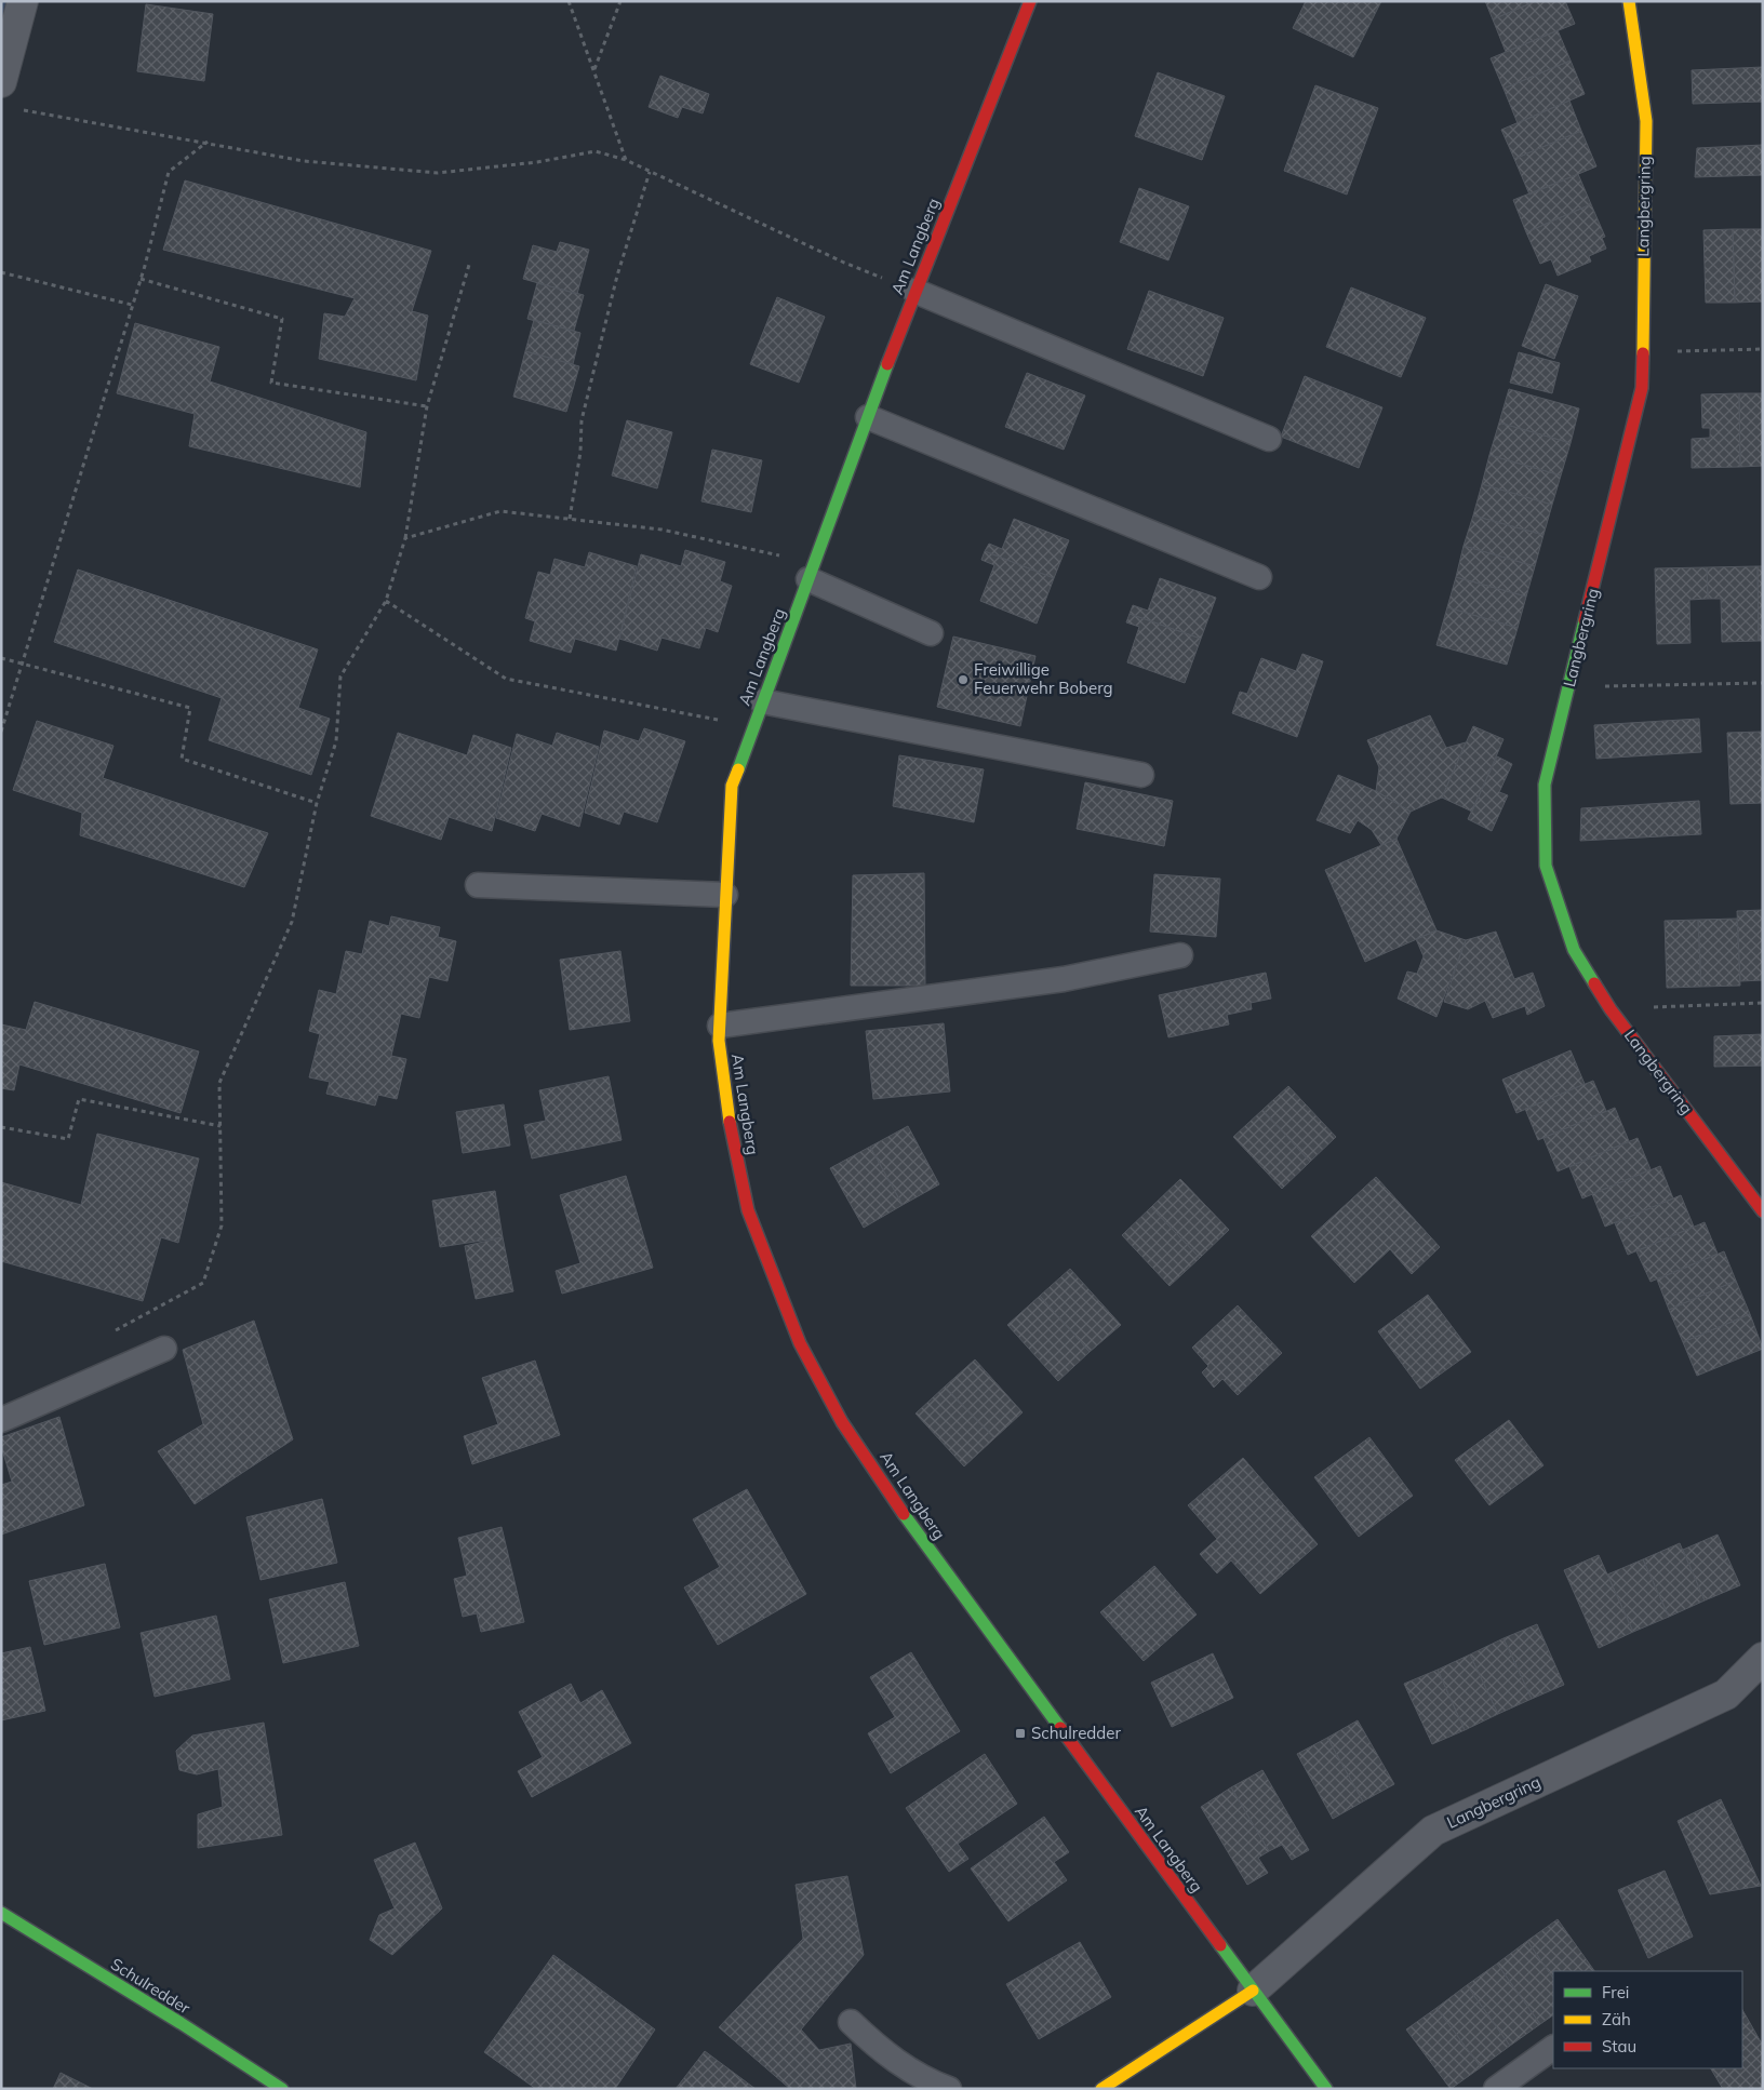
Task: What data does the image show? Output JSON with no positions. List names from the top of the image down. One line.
{"streets":{"street":["Langbergring","Am Langberg","Schulredder"]},"crossings":[["Langbergring","Am Langberg"]],"places":{"other":["Freiwillige Feuerwehr Boberg"],"transit":["Schulredder"]},"legend":["Frei","Zäh","Stau"]}
